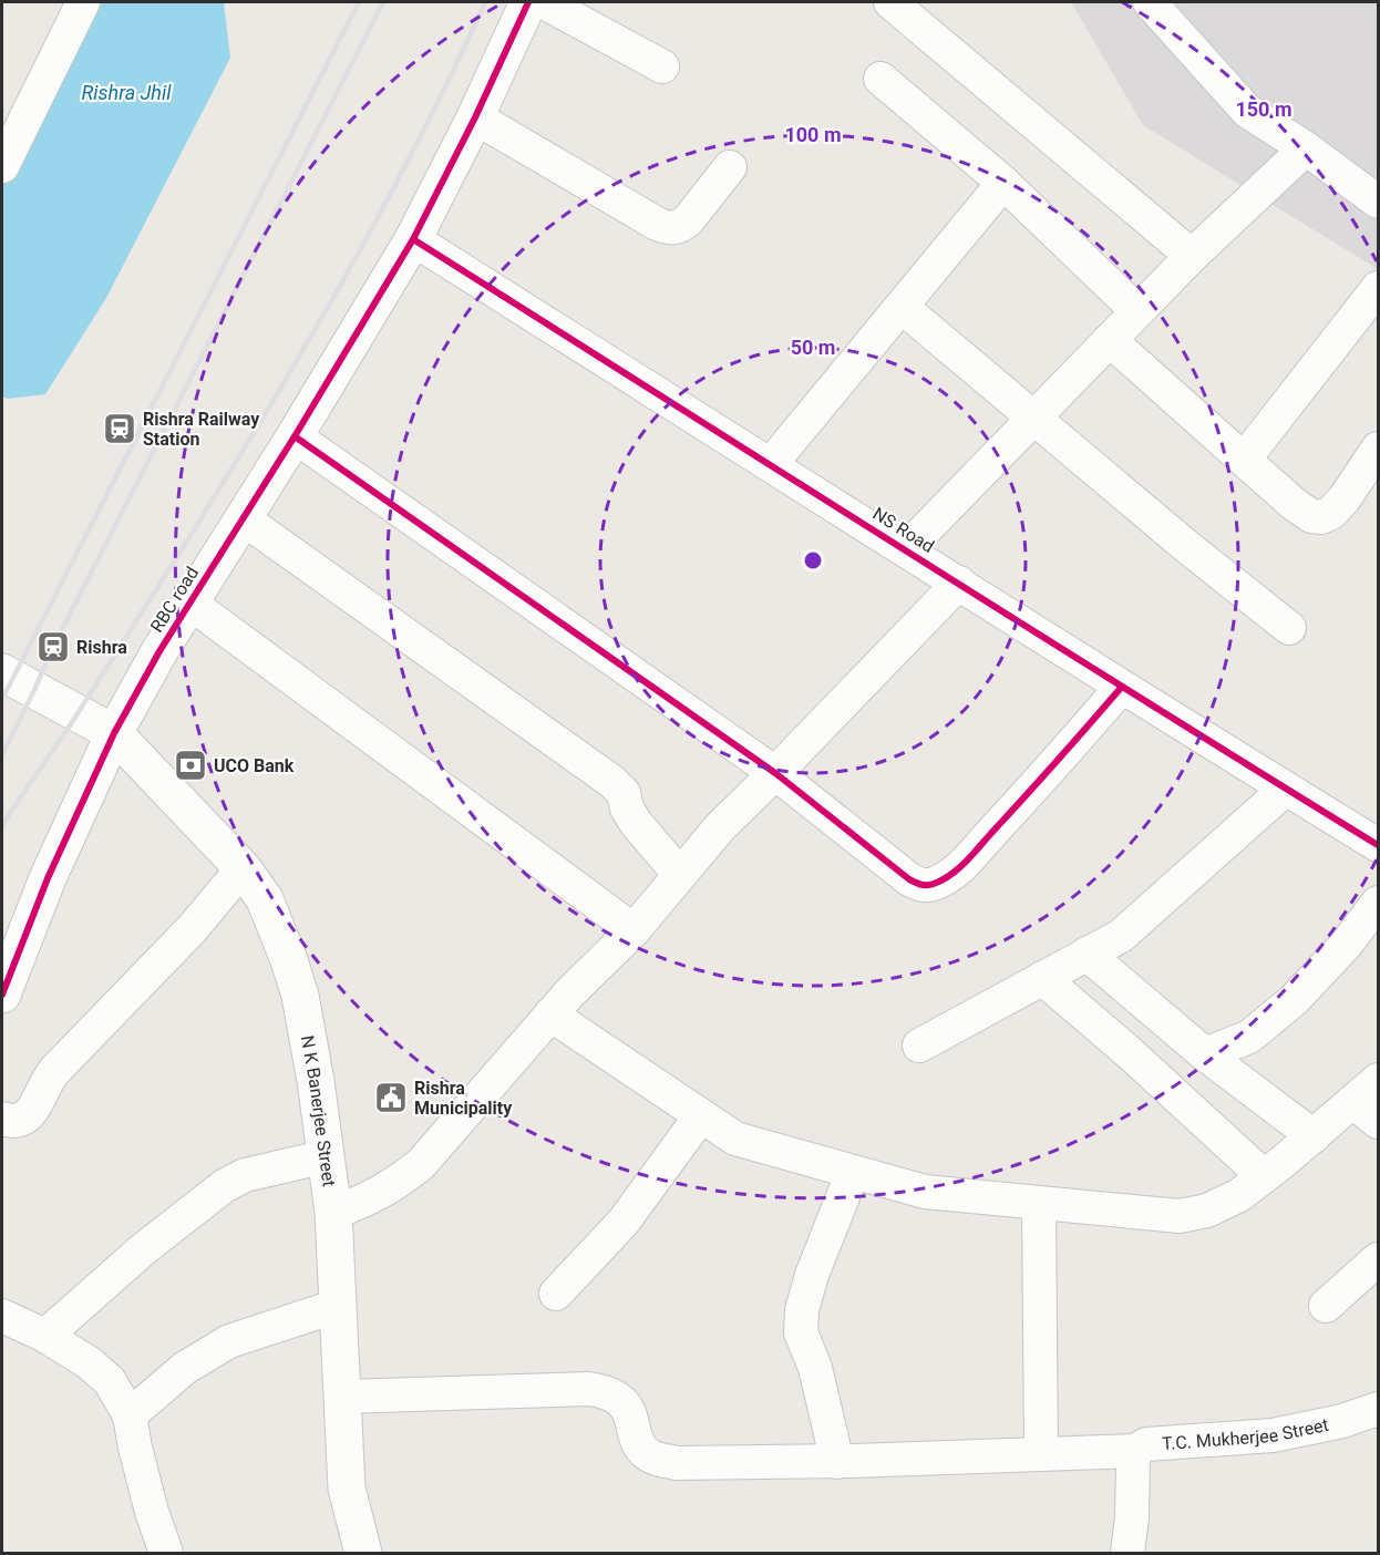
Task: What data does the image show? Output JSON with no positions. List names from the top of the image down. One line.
{"streets":{"street":["NS Road","RBC road","N K Banerjee Street","T.C. Mukherjee Street"]},"crossings":[["NS Road","RBC road"],["RBC road","N K Banerjee Street"],["N K Banerjee Street","T.C. Mukherjee Street"]],"water":["Rishra Jhil"],"places":{"station":["Rishra Railway Station","Rishra"],"bank":["UCO Bank"],"public building":["Rishra Municipality"]},"rings":["150 m","100 m","50 m"]}
